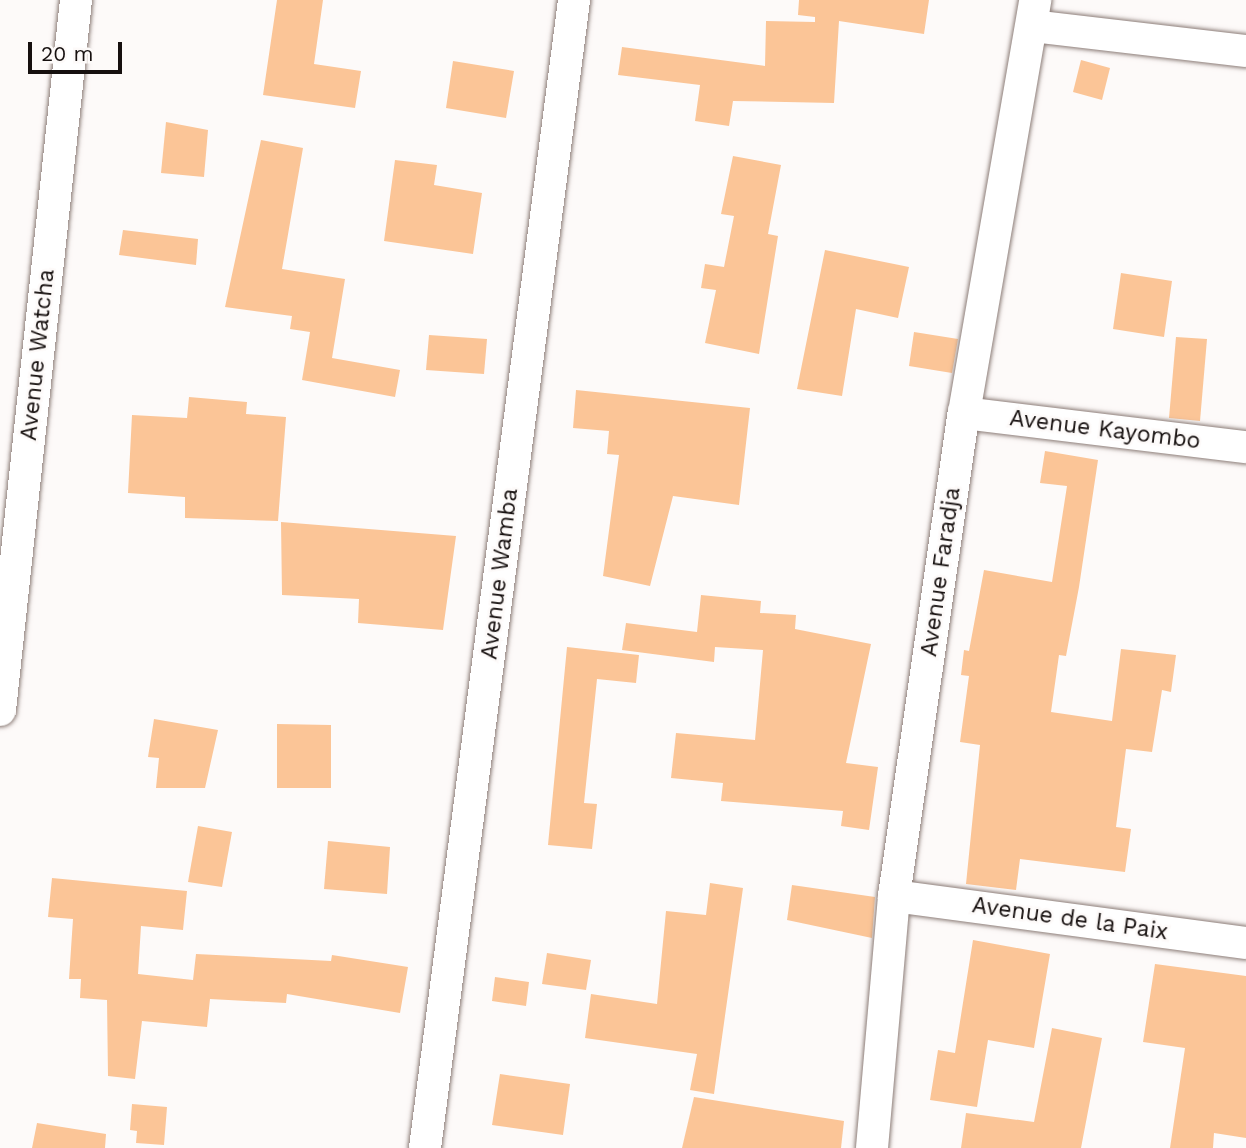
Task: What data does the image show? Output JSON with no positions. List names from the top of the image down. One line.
{"streets":{"street":["Avenue Watcha","Avenue Kayombo","Avenue Faradja","Avenue Wamba","Avenue de la Paix"]},"crossings":[["Avenue Kayombo","Avenue Faradja"],["Avenue Faradja","Avenue de la Paix"]],"scale_bar":"20 m"}
